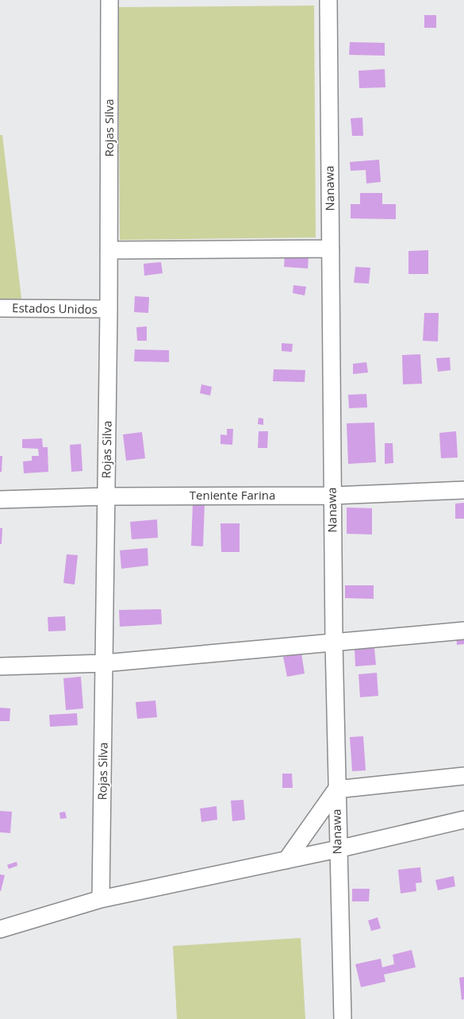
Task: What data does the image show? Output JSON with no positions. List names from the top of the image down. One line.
{"streets":{"street":["Rojas Silva","Nanawa","Estados Unidos","Teniente Farina"]},"crossings":[["Rojas Silva","Estados Unidos"],["Rojas Silva","Teniente Farina"],["Nanawa","Teniente Farina"]]}
